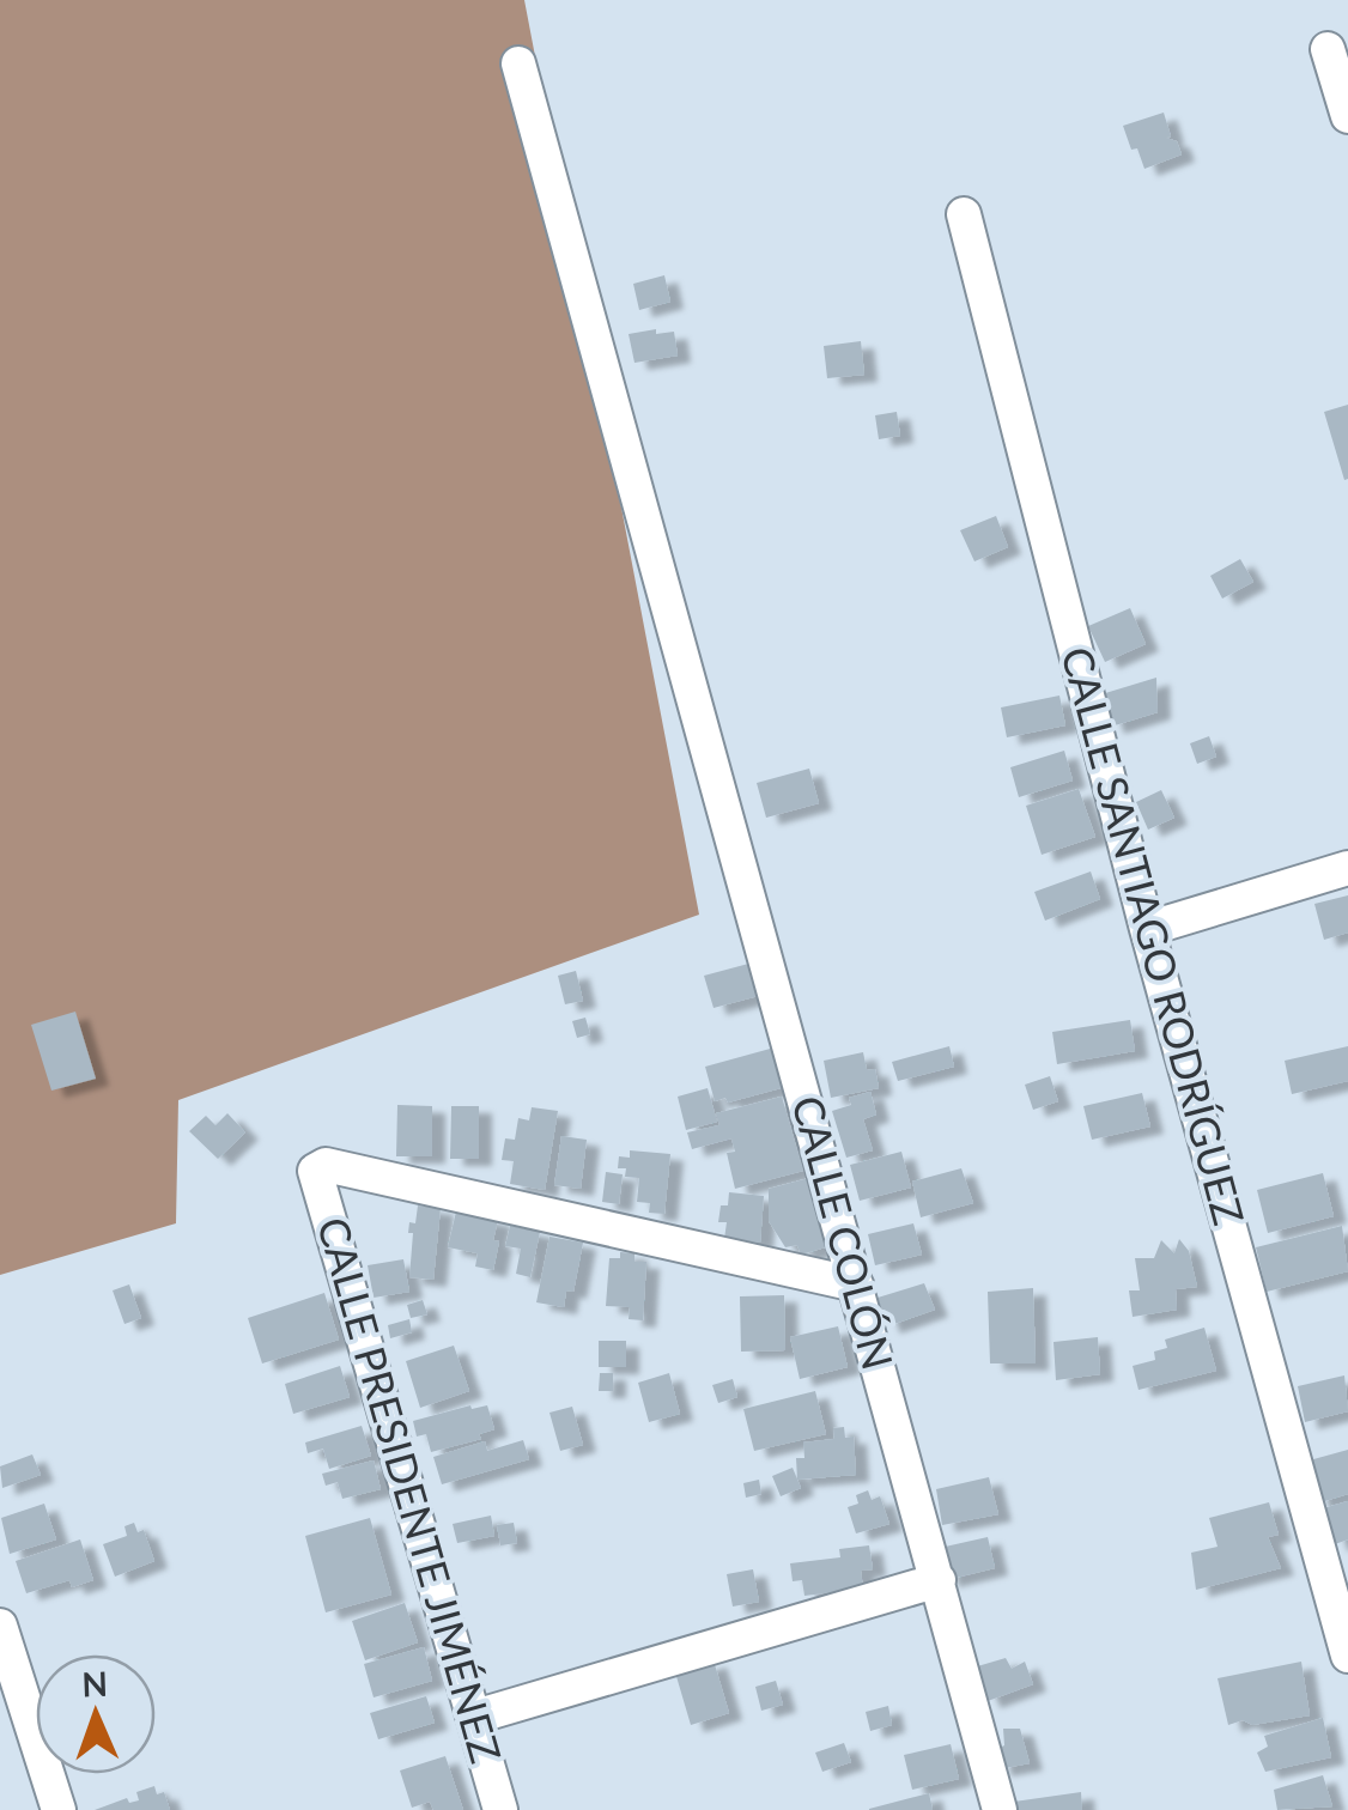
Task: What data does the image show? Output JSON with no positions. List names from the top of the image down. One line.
{"streets":{"street":["CALLE SANTIAGO RODRÍGUEZ","CALLE COLÓN","CALLE PRESIDENTE JIMÉNEZ"]},"crossings":[["CALLE COLÓN","CALLE PRESIDENTE JIMÉNEZ"]],"north":"top"}
